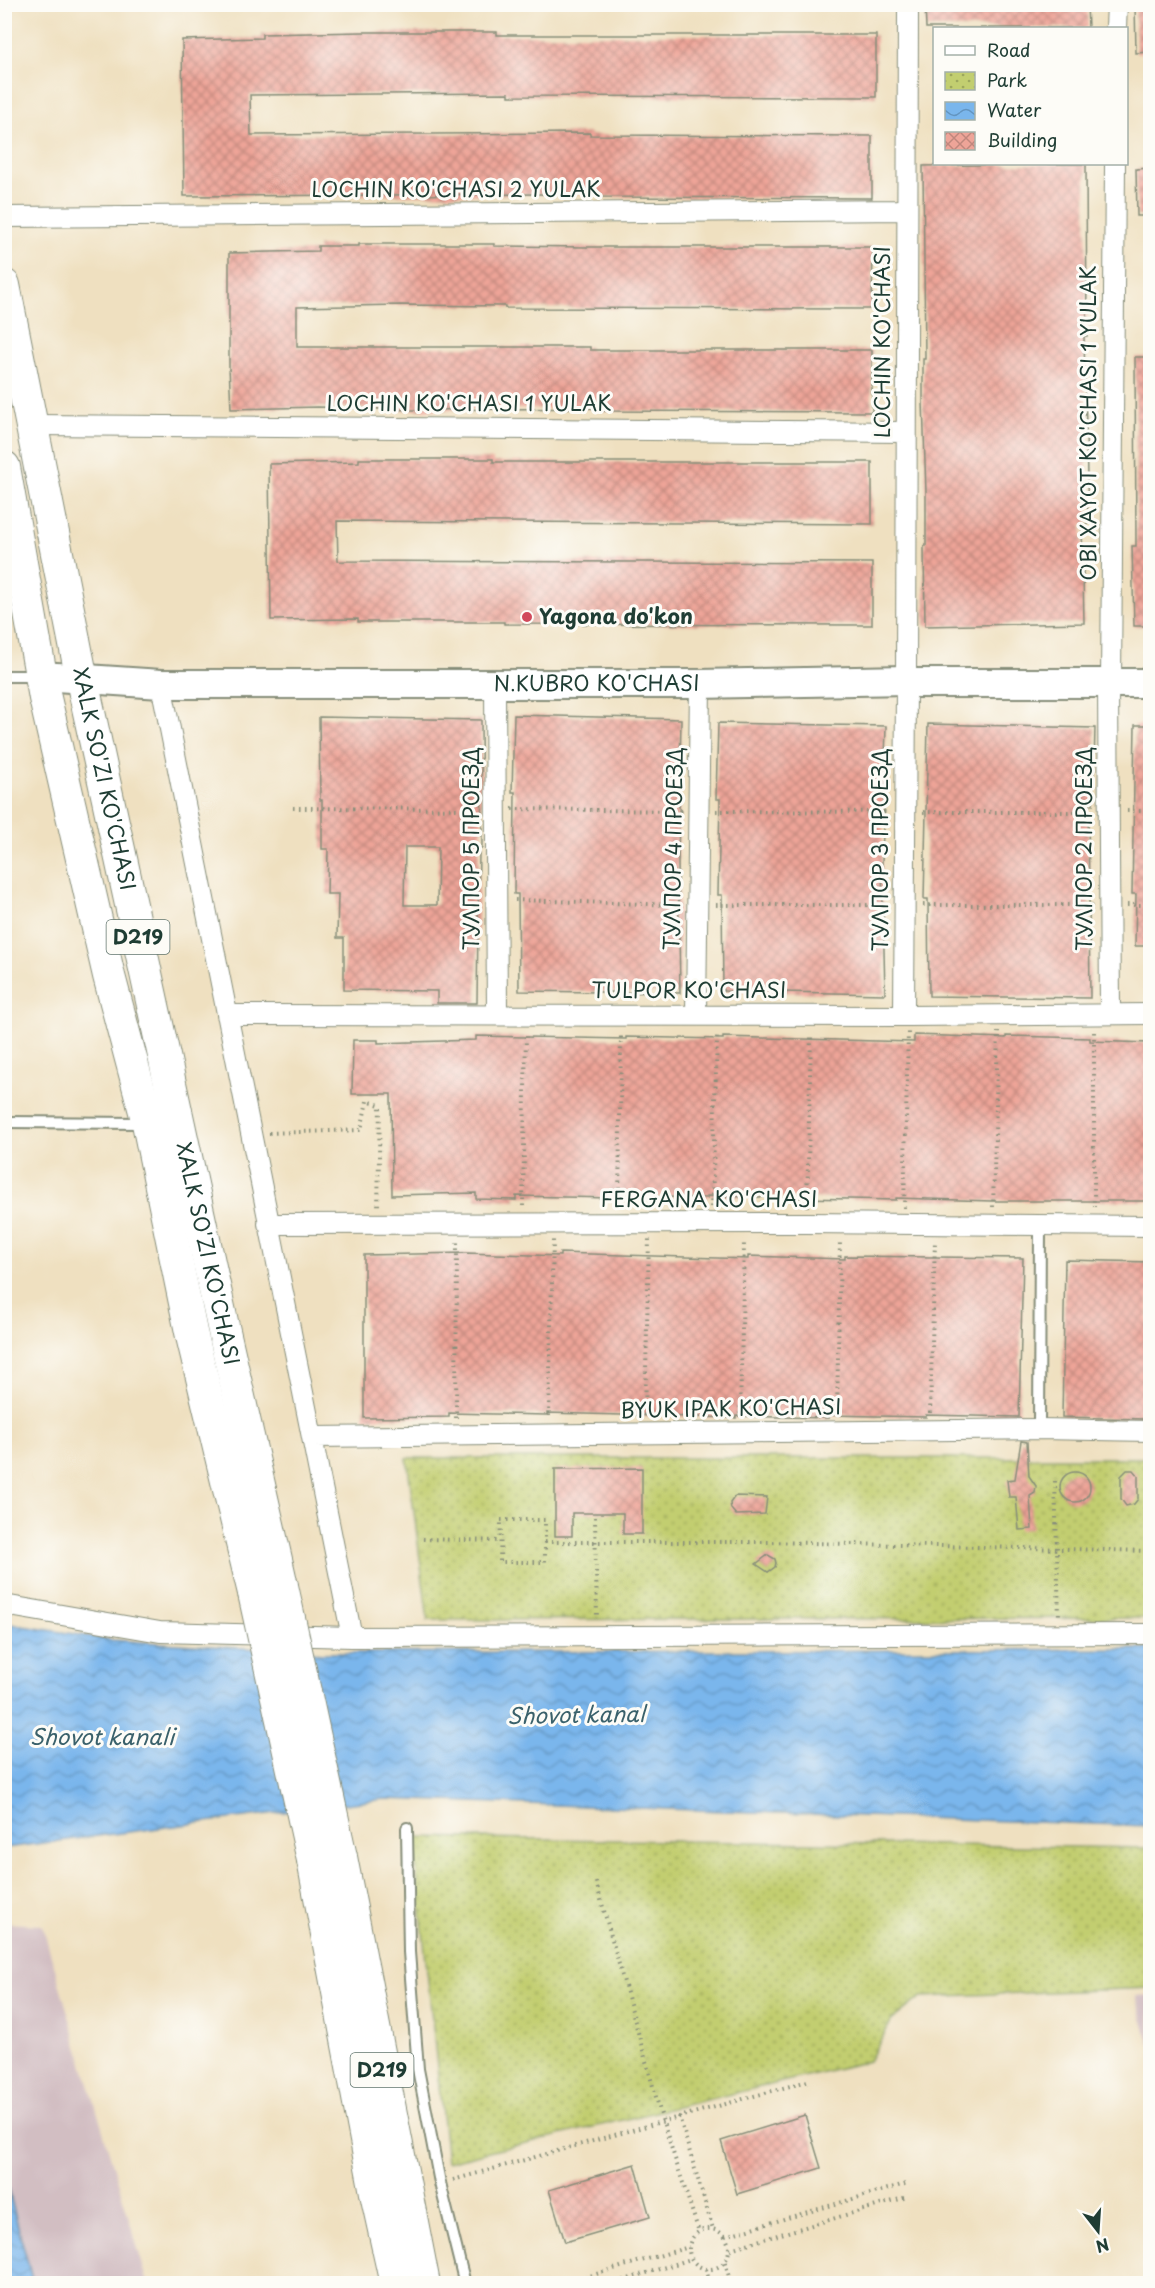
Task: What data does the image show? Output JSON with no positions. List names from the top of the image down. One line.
{"streets":{"main road":["XALK SO'ZI KO'CHASI","D219"],"street":["LOCHIN KO'CHASI 2 YULAK","LOCHIN KO'CHASI","LOCHIN KO'CHASI 1 YULAK","OBI XAYOT KO'CHASI 1 YULAK","N.KUBRO KO'CHASI","ТУЛПОР 5 ПРОЕЗД","ТУЛПОР 4 ПРОЕЗД","ТУЛПОР 2 ПРОЕЗД","ТУЛПОР 3 ПРОЕЗД","TULPOR KO'CHASI","FERGANA KO'CHASI","BYUK IPAK KO'CHASI"]},"crossings":[["LOCHIN KO'CHASI 2 YULAK","LOCHIN KO'CHASI"],["LOCHIN KO'CHASI","LOCHIN KO'CHASI 1 YULAK"],["LOCHIN KO'CHASI","N.KUBRO KO'CHASI"],["LOCHIN KO'CHASI","ТУЛПОР 3 ПРОЕЗД"],["LOCHIN KO'CHASI 1 YULAK","XALK SO'ZI KO'CHASI"],["OBI XAYOT KO'CHASI 1 YULAK","N.KUBRO KO'CHASI"],["OBI XAYOT KO'CHASI 1 YULAK","ТУЛПОР 2 ПРОЕЗД"],["N.KUBRO KO'CHASI","XALK SO'ZI KO'CHASI"],["N.KUBRO KO'CHASI","ТУЛПОР 5 ПРОЕЗД"],["N.KUBRO KO'CHASI","ТУЛПОР 4 ПРОЕЗД"],["N.KUBRO KO'CHASI","ТУЛПОР 2 ПРОЕЗД"],["N.KUBRO KO'CHASI","ТУЛПОР 3 ПРОЕЗД"],["XALK SO'ZI KO'CHASI","D219"],["ТУЛПОР 5 ПРОЕЗД","TULPOR KO'CHASI"],["ТУЛПОР 4 ПРОЕЗД","TULPOR KO'CHASI"],["ТУЛПОР 2 ПРОЕЗД","TULPOR KO'CHASI"],["ТУЛПОР 3 ПРОЕЗД","TULPOR KO'CHASI"]],"water":["Shovot kanal","Shovot kanali"],"places":["Yagona do'kon"],"legend":["Road","Park","Water","Building"],"north":"bottom"}
